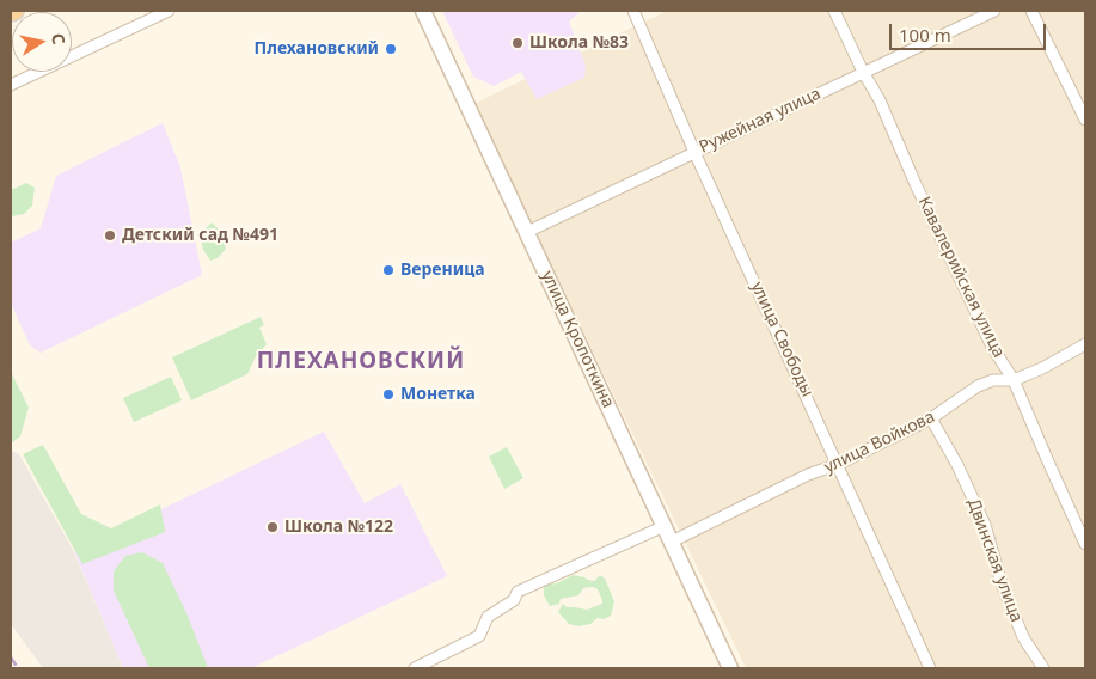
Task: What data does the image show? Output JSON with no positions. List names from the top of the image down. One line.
{"streets":{"main road":["улица Кропоткина"],"street":["Ружейная улица","Кавалерийская улица","улица Свободы","улица Войкова","Двинская улица"]},"crossings":[["Ружейная улица","Кавалерийская улица"],["Ружейная улица","улица Кропоткина"],["Ружейная улица","улица Свободы"],["Кавалерийская улица","улица Войкова"],["улица Кропоткина","улица Войкова"],["улица Свободы","улица Войкова"],["улица Войкова","Двинская улица"]],"districts":["ПЛЕХАНОВСКИЙ"],"places":["Школа №83","Плехановский","Детский сад №491","Вереница","Монетка","Школа №122"],"scale_bar":"100 m","north":"right"}
